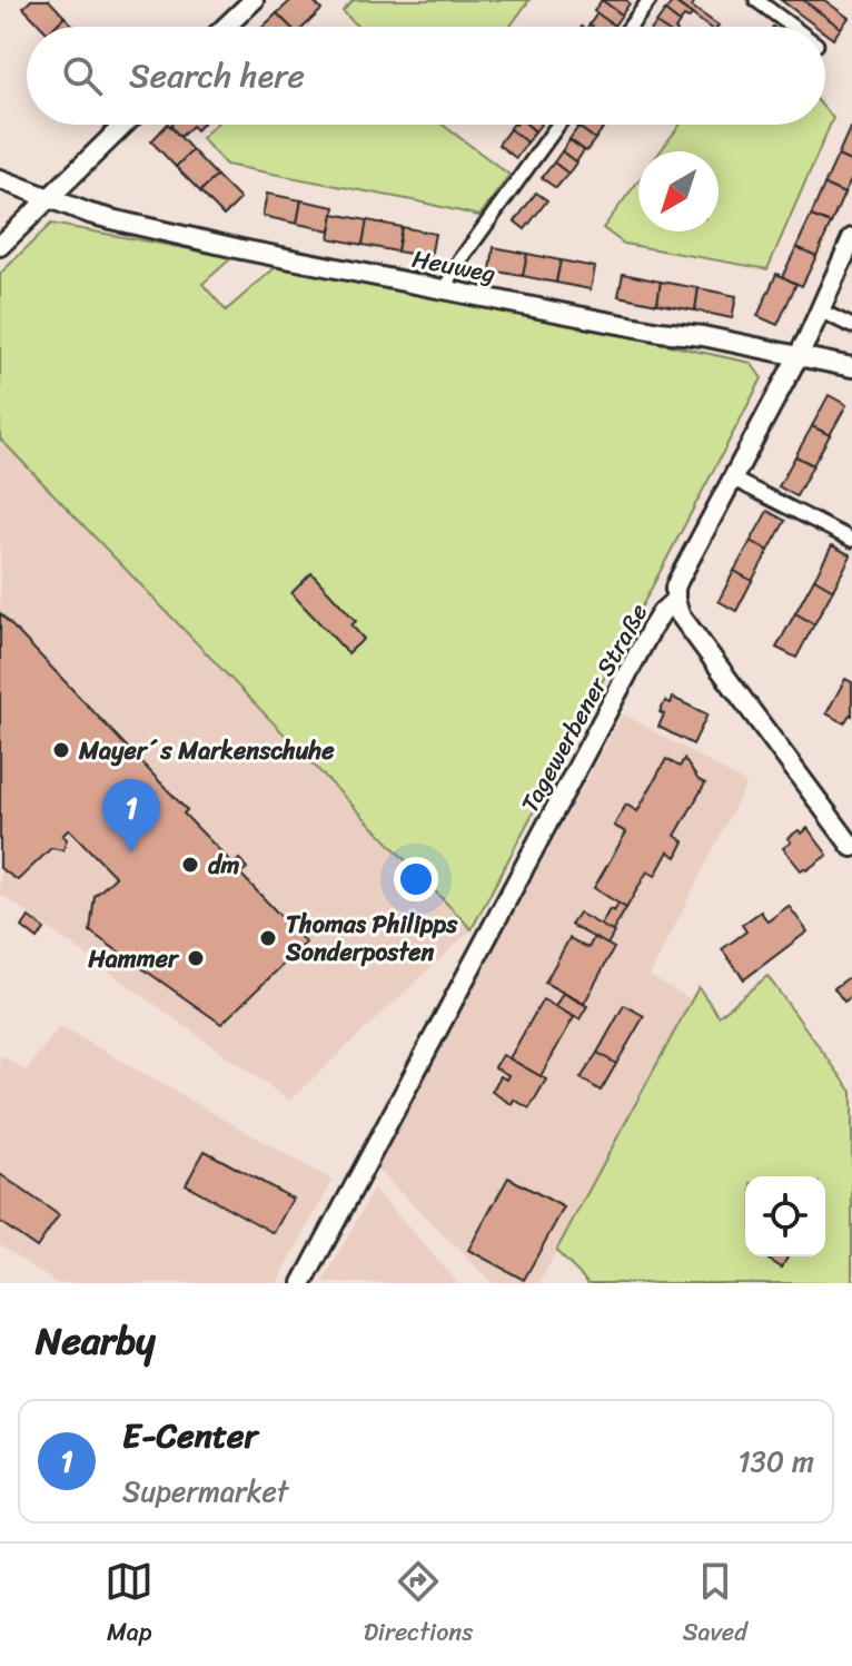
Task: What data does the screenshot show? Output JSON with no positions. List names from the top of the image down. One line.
{"streets":{"street":["Heuweg","Tagewerbener Straße"]},"crossings":[["Heuweg","Tagewerbener Straße"]],"places":["Mayer´s Markenschuhe","dm","Thomas Philipps Sonderposten","Hammer"],"north":"bottom left","page":{"search":"Search here","pins":"1","heading":"Nearby","list":[{"mark":"1","name":"E-Center","note":"Supermarket","value":"130 m"}],"nav":["Map","Directions","Saved"]}}
